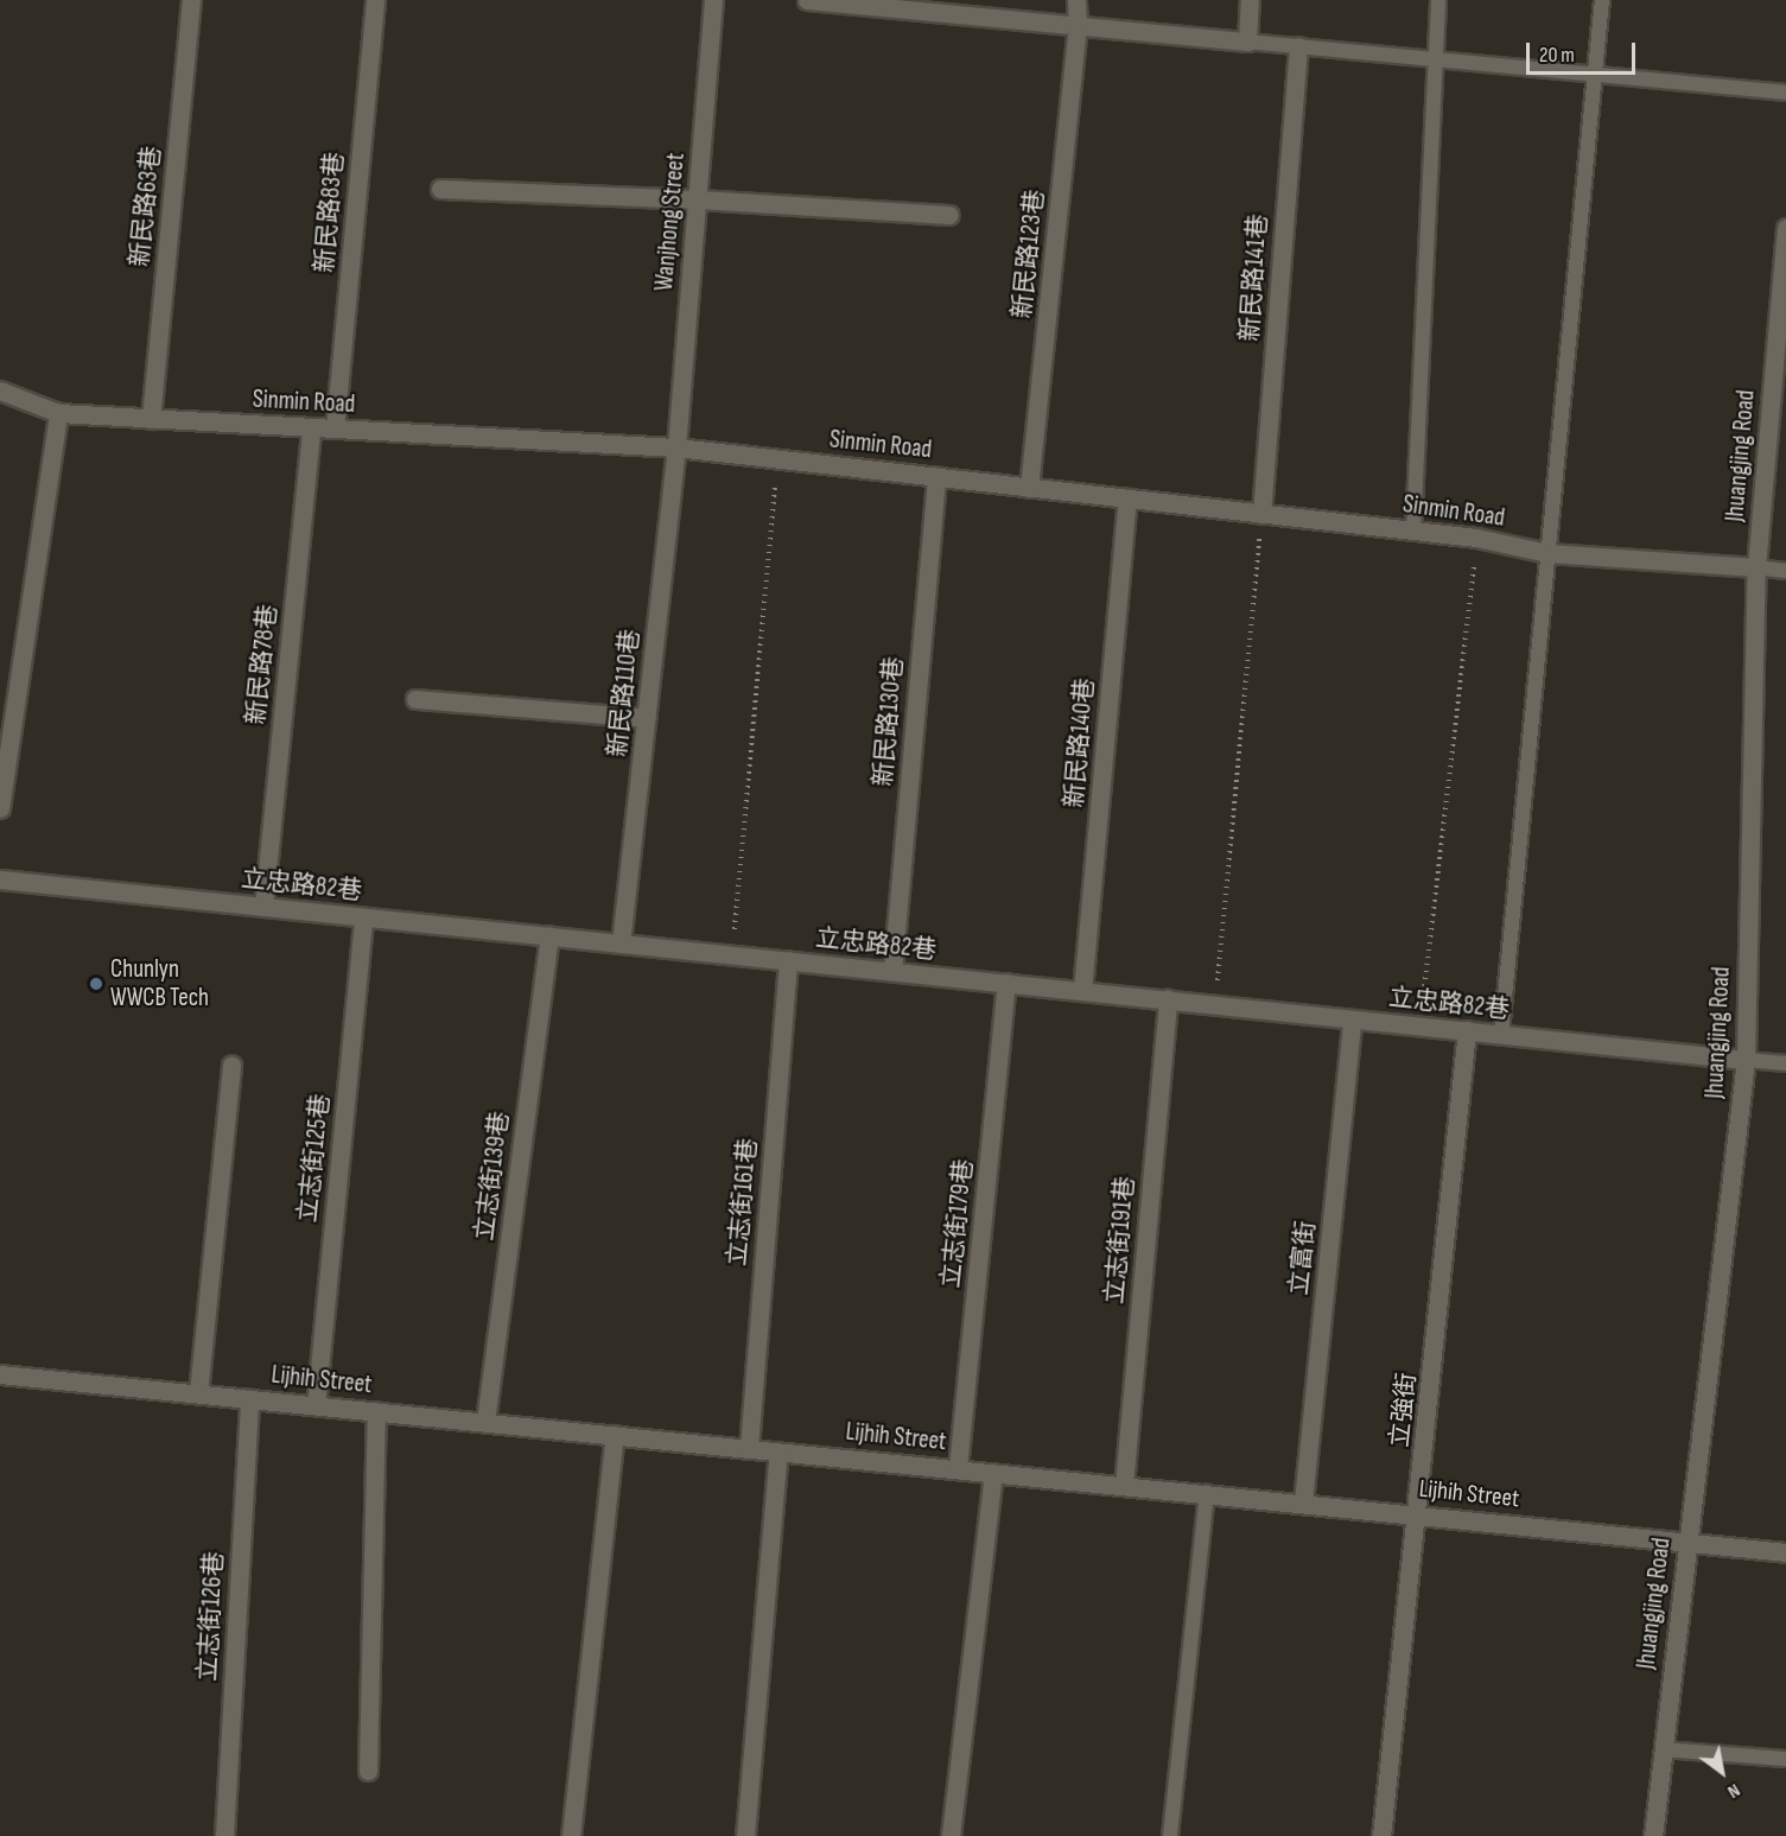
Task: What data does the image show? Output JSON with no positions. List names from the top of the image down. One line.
{"streets":{"street":["新民路63巷","新民路83巷","Wanjhong Street","新民路123巷","新民路141巷","Sinmin Road","Jhuangjing Road","新民路78巷","新民路110巷","新民路130巷","新民路140巷","立忠路82巷","立志街125巷","立志街139巷","立志街161巷","立志街179巷","立志街191巷","立富街","Lijhih Street","立強街","立志街126巷"]},"crossings":[["新民路63巷","Sinmin Road"],["新民路83巷","Sinmin Road"],["Wanjhong Street","Sinmin Road"],["Wanjhong Street","新民路110巷"],["新民路123巷","Sinmin Road"],["新民路141巷","Sinmin Road"],["Sinmin Road","Jhuangjing Road"],["Sinmin Road","新民路78巷"],["Sinmin Road","新民路110巷"],["Sinmin Road","新民路130巷"],["Sinmin Road","新民路140巷"],["Jhuangjing Road","立忠路82巷"],["Jhuangjing Road","Lijhih Street"],["新民路78巷","立忠路82巷"],["新民路110巷","立忠路82巷"],["新民路130巷","立忠路82巷"],["新民路140巷","立忠路82巷"],["立忠路82巷","立志街125巷"],["立忠路82巷","立志街139巷"],["立忠路82巷","立志街161巷"],["立忠路82巷","立志街179巷"],["立忠路82巷","立志街191巷"],["立忠路82巷","立富街"],["立忠路82巷","立強街"],["立志街125巷","Lijhih Street"],["立志街139巷","Lijhih Street"],["立志街161巷","Lijhih Street"],["立志街179巷","Lijhih Street"],["立志街191巷","Lijhih Street"],["立富街","Lijhih Street"],["Lijhih Street","立強街"],["Lijhih Street","立志街126巷"]],"places":["Chunlyn WWCB Tech"],"scale_bar":"20 m","north":"bottom right"}
